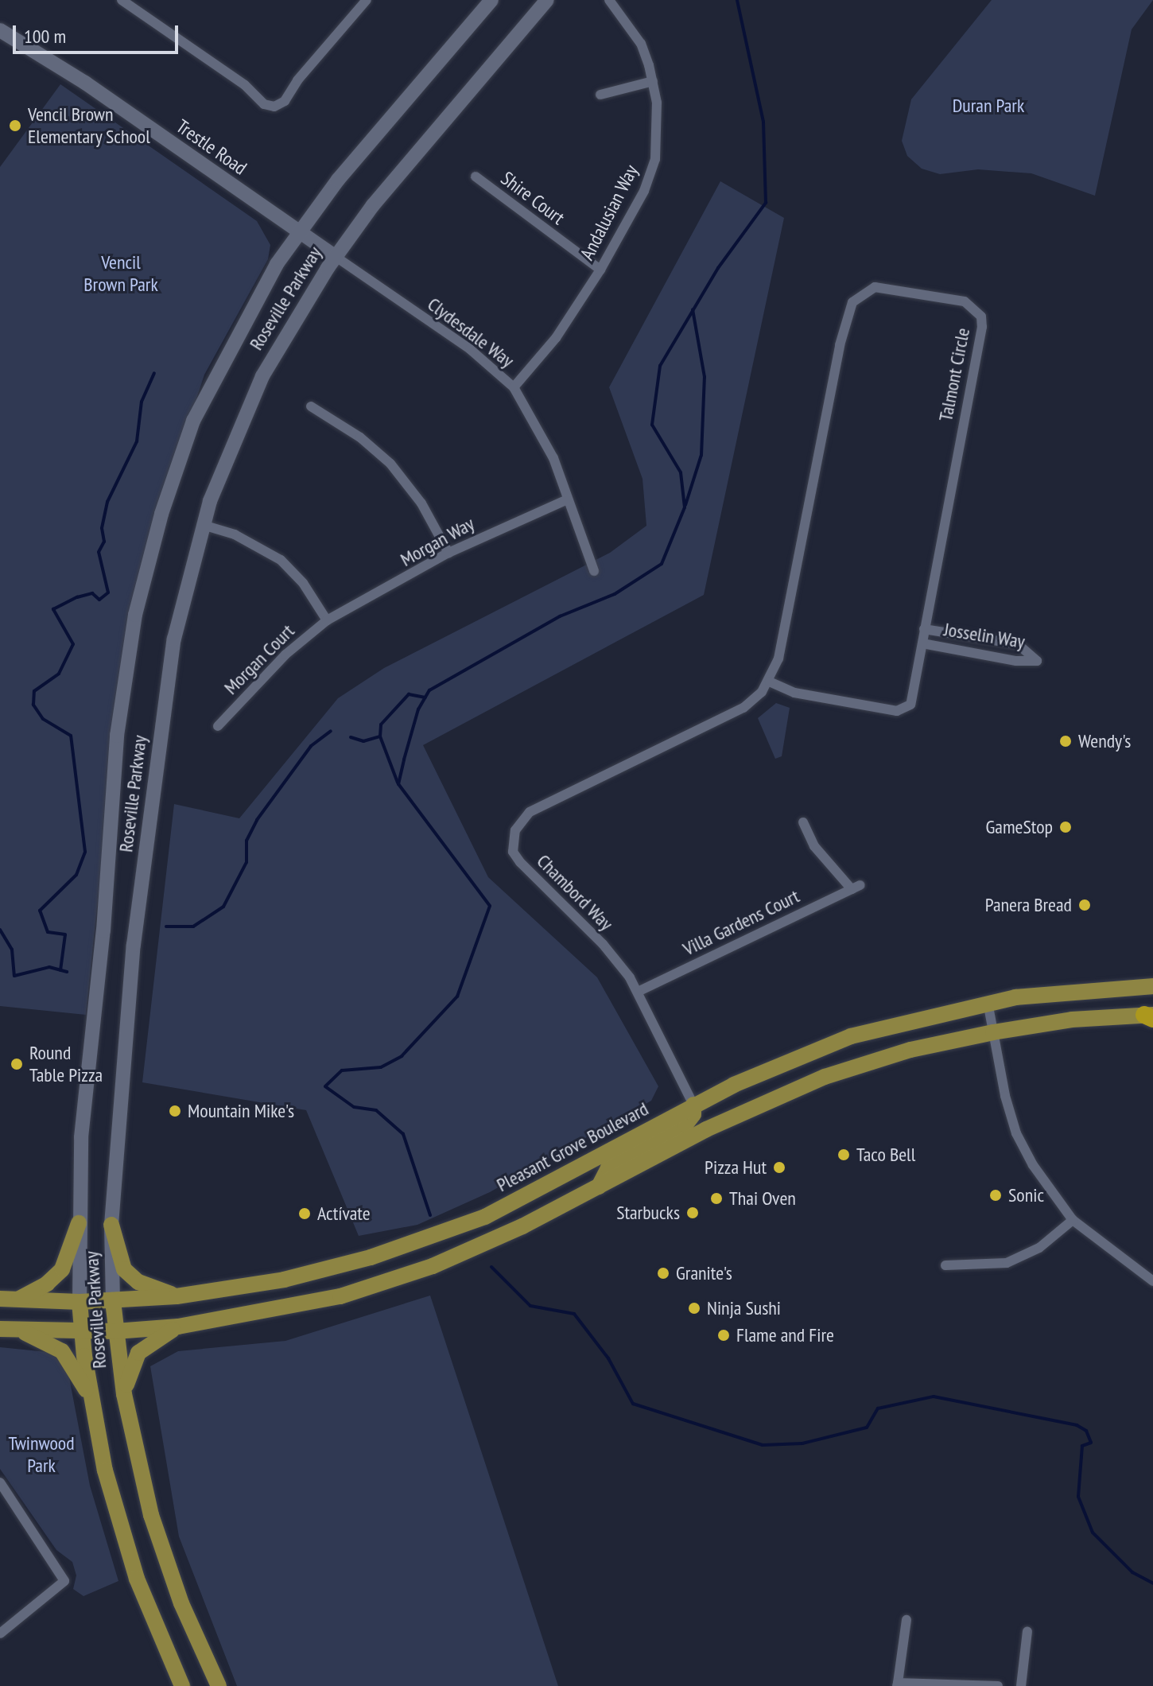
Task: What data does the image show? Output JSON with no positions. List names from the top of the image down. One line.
{"streets":{"main road":["Trestle Road","Roseville Parkway","Pleasant Grove Boulevard"],"street":["Shire Court","Andalusian Way","Clydesdale Way","Talmont Circle","Morgan Way","Josselin Way","Morgan Court","Chambord Way","Villa Gardens Court"]},"crossings":[["Trestle Road","Roseville Parkway"],["Trestle Road","Clydesdale Way"],["Shire Court","Andalusian Way"],["Andalusian Way","Clydesdale Way"],["Roseville Parkway","Clydesdale Way"],["Roseville Parkway","Pleasant Grove Boulevard"],["Clydesdale Way","Morgan Way"],["Talmont Circle","Josselin Way"],["Talmont Circle","Chambord Way"],["Morgan Way","Morgan Court"],["Chambord Way","Villa Gardens Court"],["Chambord Way","Pleasant Grove Boulevard"]],"parks":["Duran Park","Vencil Brown Park","Twinwood Park"],"places":["Vencil Brown Elementary School","Wendy's","GameStop","Panera Bread","Round Table Pizza","Mountain Mike's","Taco Bell","Pizza Hut","Sonic","Thai Oven","Starbucks","Actívate","Granite's","Ninja Sushi","Flame and Fire"],"scale_bar":"100 m"}
